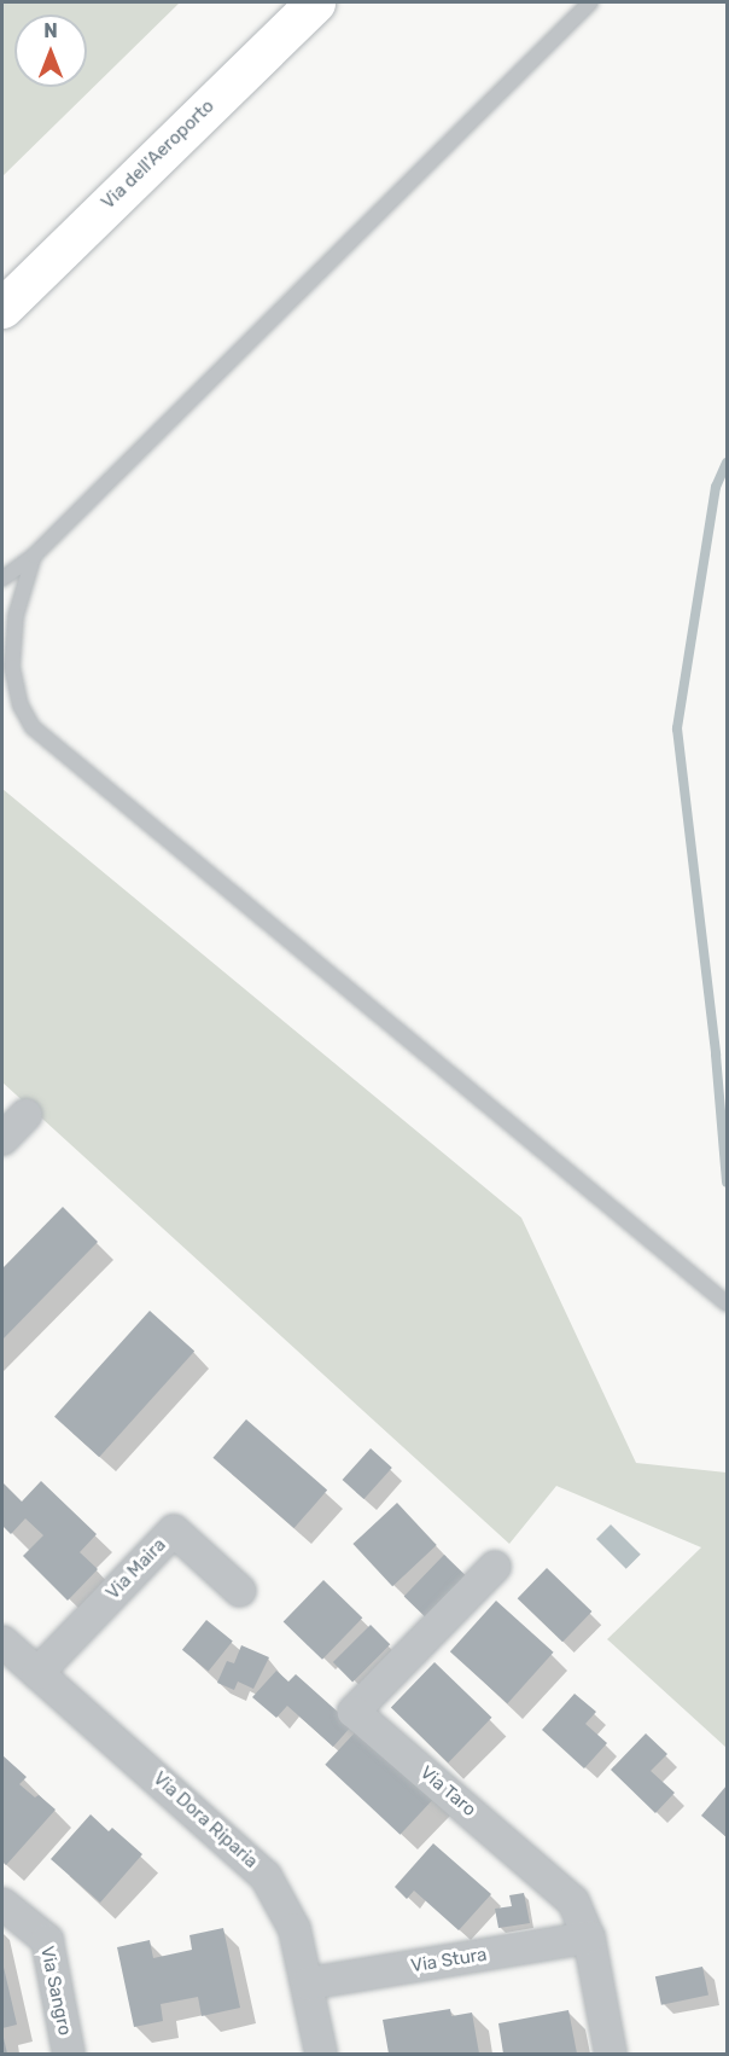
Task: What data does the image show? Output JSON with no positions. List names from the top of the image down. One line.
{"streets":{"street":["Via dell'Aeroporto","Via Maira","Via Taro","Via Dora Riparia","Via Stura","Via Sangro"]},"crossings":[["Via Maira","Via Dora Riparia"],["Via Taro","Via Stura"],["Via Dora Riparia","Via Stura"]],"north":"top"}
